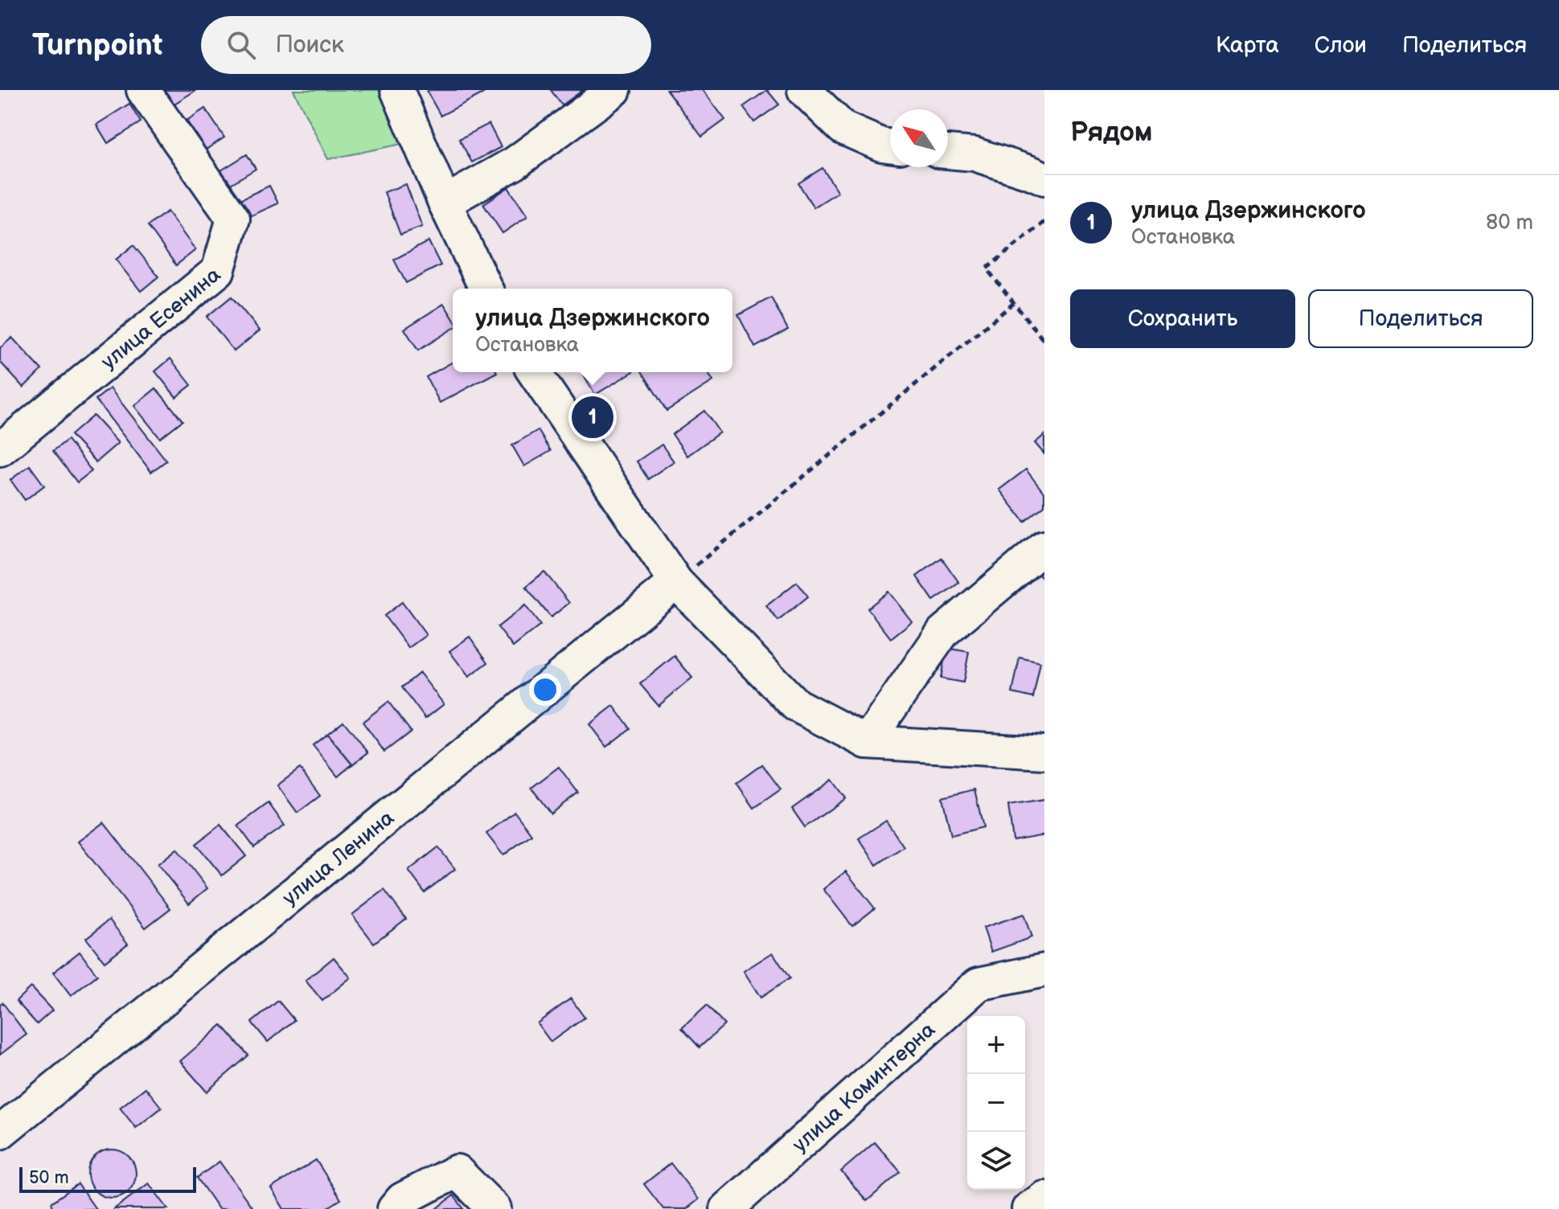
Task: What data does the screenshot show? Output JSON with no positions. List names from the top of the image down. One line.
{"streets":{"street":["улица Есенина","улица Ленина","улица Коминтерна"]},"scale_bar":"50 m","north":"top left","page":{"header":"Turnpoint","search":"Поиск","nav":["Карта","Слои","Поделиться"],"heading":"Рядом","list":[{"mark":"1","name":"улица Дзержинского","note":"Остановка","value":"80 m"}],"buttons":["Сохранить","Поделиться"],"popup":["улица Дзержинского","Остановка"],"pins":"1","map_buttons":["+","−"],"scale":"50 m"}}
